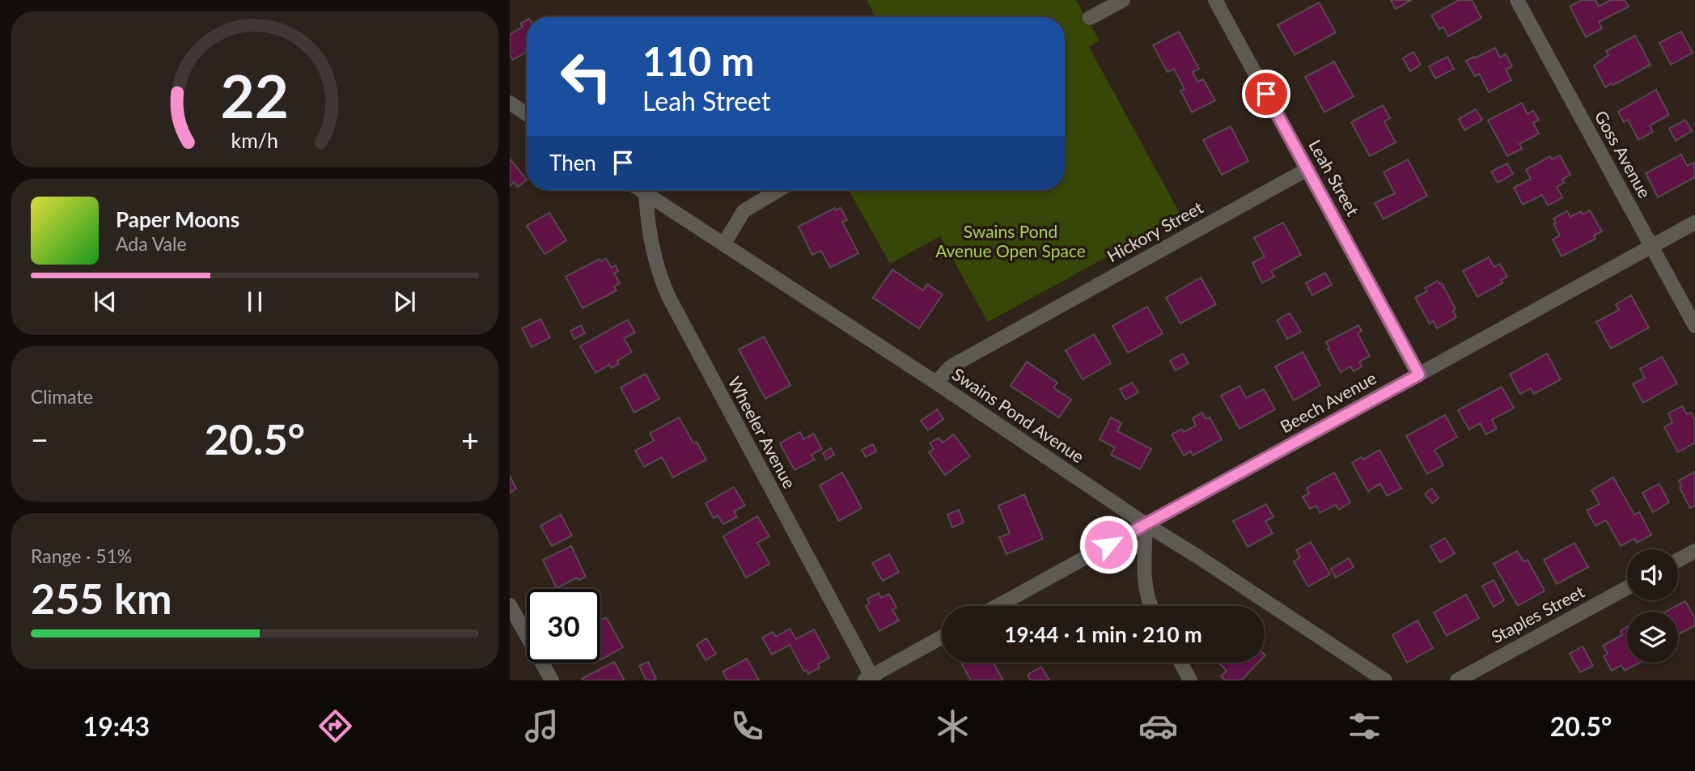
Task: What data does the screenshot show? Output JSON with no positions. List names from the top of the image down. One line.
{"streets":{"street":["Goss Avenue","Leah Street","Hickory Street","Beech Avenue","Swains Pond Avenue","Wheeler Avenue","Staples Street"]},"crossings":[["Goss Avenue","Beech Avenue"],["Leah Street","Hickory Street"],["Leah Street","Beech Avenue"],["Hickory Street","Swains Pond Avenue"],["Beech Avenue","Swains Pond Avenue"],["Swains Pond Avenue","Wheeler Avenue"]],"parks":["Swains Pond Avenue Open Space"],"page":{"turn":["110 m","Leah Street"],"then":"Then","song":["Paper Moons","Ada Vale"],"tile":["Climate",["Range · 51%","255 km"]],"heat":["−","20.5°","+"],"limit":"30","trip":"19:44 · 1 min · 210 m","tabs":["19:43","20.5°"],"gauge":["22","km/h"]}}
